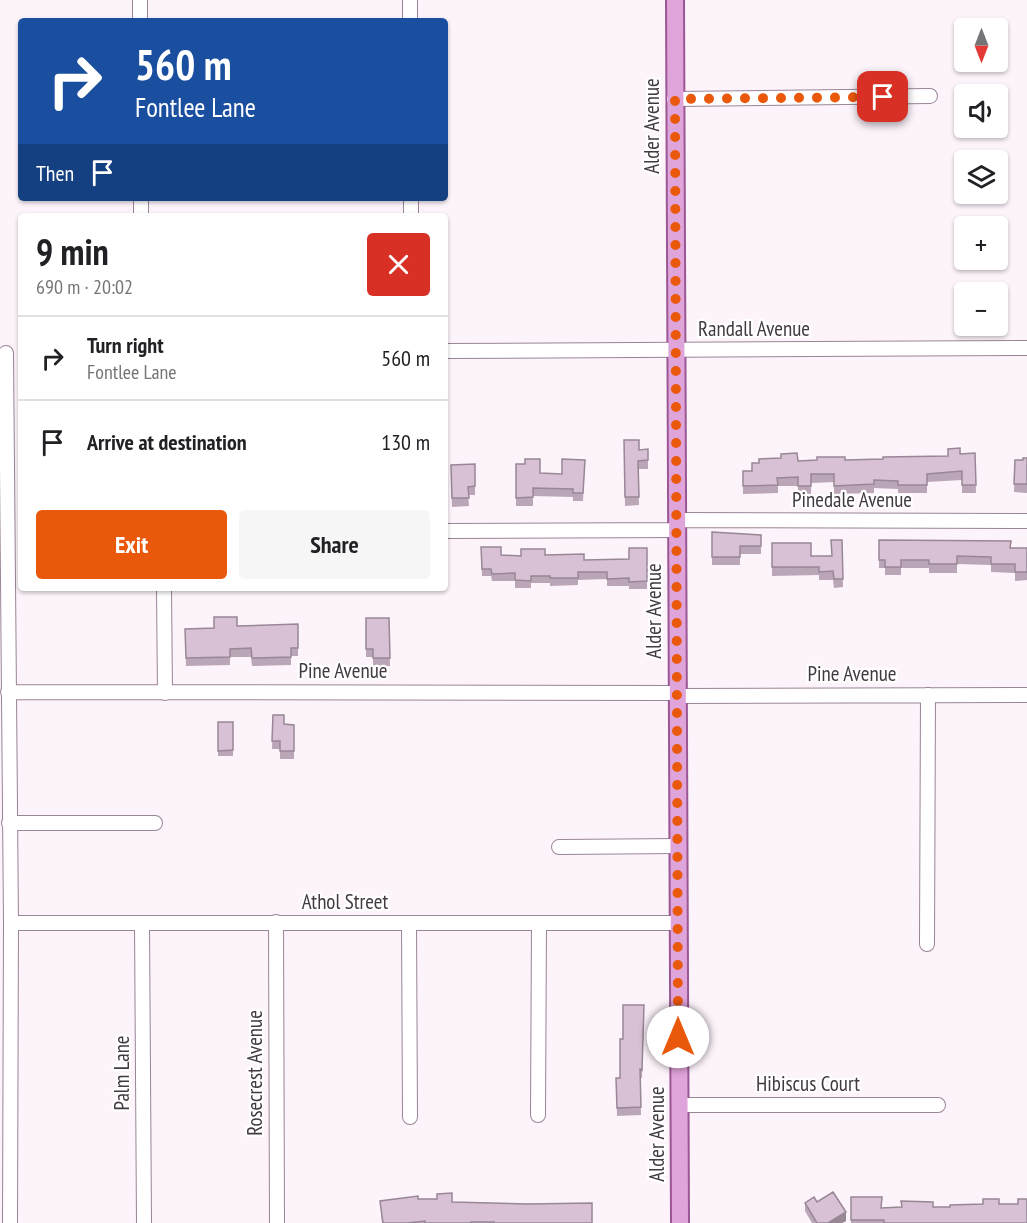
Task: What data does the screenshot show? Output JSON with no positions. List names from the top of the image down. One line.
{"streets":{"main road":["Alder Avenue"],"street":["Randall Avenue","Pinedale Avenue","Pine Avenue","Athol Street","Palm Lane","Rosecrest Avenue","Hibiscus Court"]},"crossings":[["Alder Avenue","Randall Avenue"],["Alder Avenue","Pinedale Avenue"],["Alder Avenue","Pine Avenue"],["Alder Avenue","Athol Street"],["Alder Avenue","Hibiscus Court"],["Athol Street","Palm Lane"],["Athol Street","Rosecrest Avenue"]],"north":"bottom","page":{"map_buttons":["+","−"],"turn":["560 m","Fontlee Lane"],"then":"Then","heading":["9 min","690 m · 20:02"],"list":[{"name":"Turn right","note":"Fontlee Lane","value":"560 m"},{"name":"Arrive at destination","value":"130 m"}],"buttons":["Exit","Share"]}}
